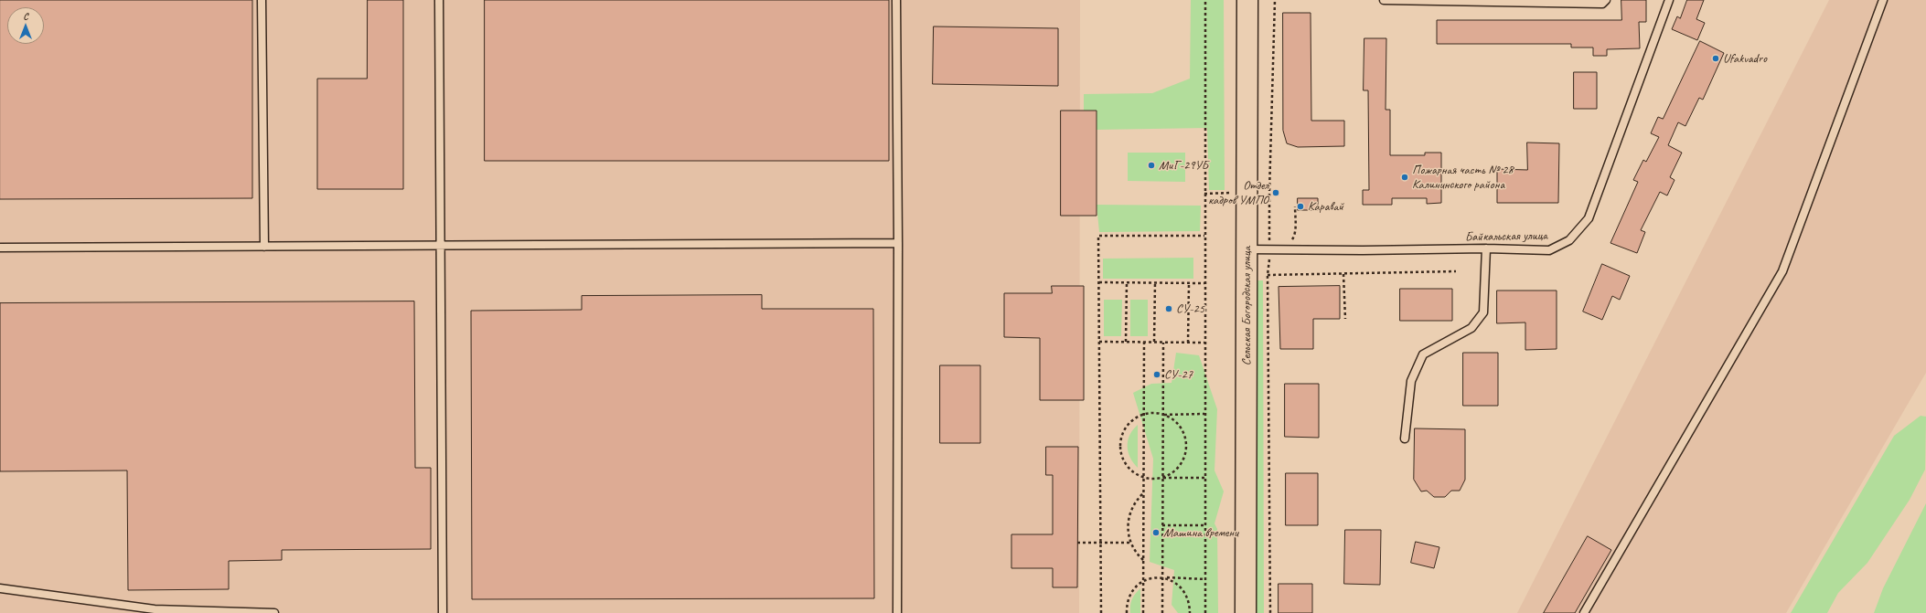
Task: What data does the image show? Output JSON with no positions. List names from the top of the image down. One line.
{"streets":{"main road":["Сельская Богородская улица"],"lane":["Байкальская улица"]},"crossings":[["Байкальская улица","Сельская Богородская улица"]],"places":["Ufakvadro","МиГ-29УБ","Пожарная часть № 28 Калининского района","Отдел кадров УМПО","Каравай","СУ-25","СУ-27","Машина времени"],"north":"top"}
